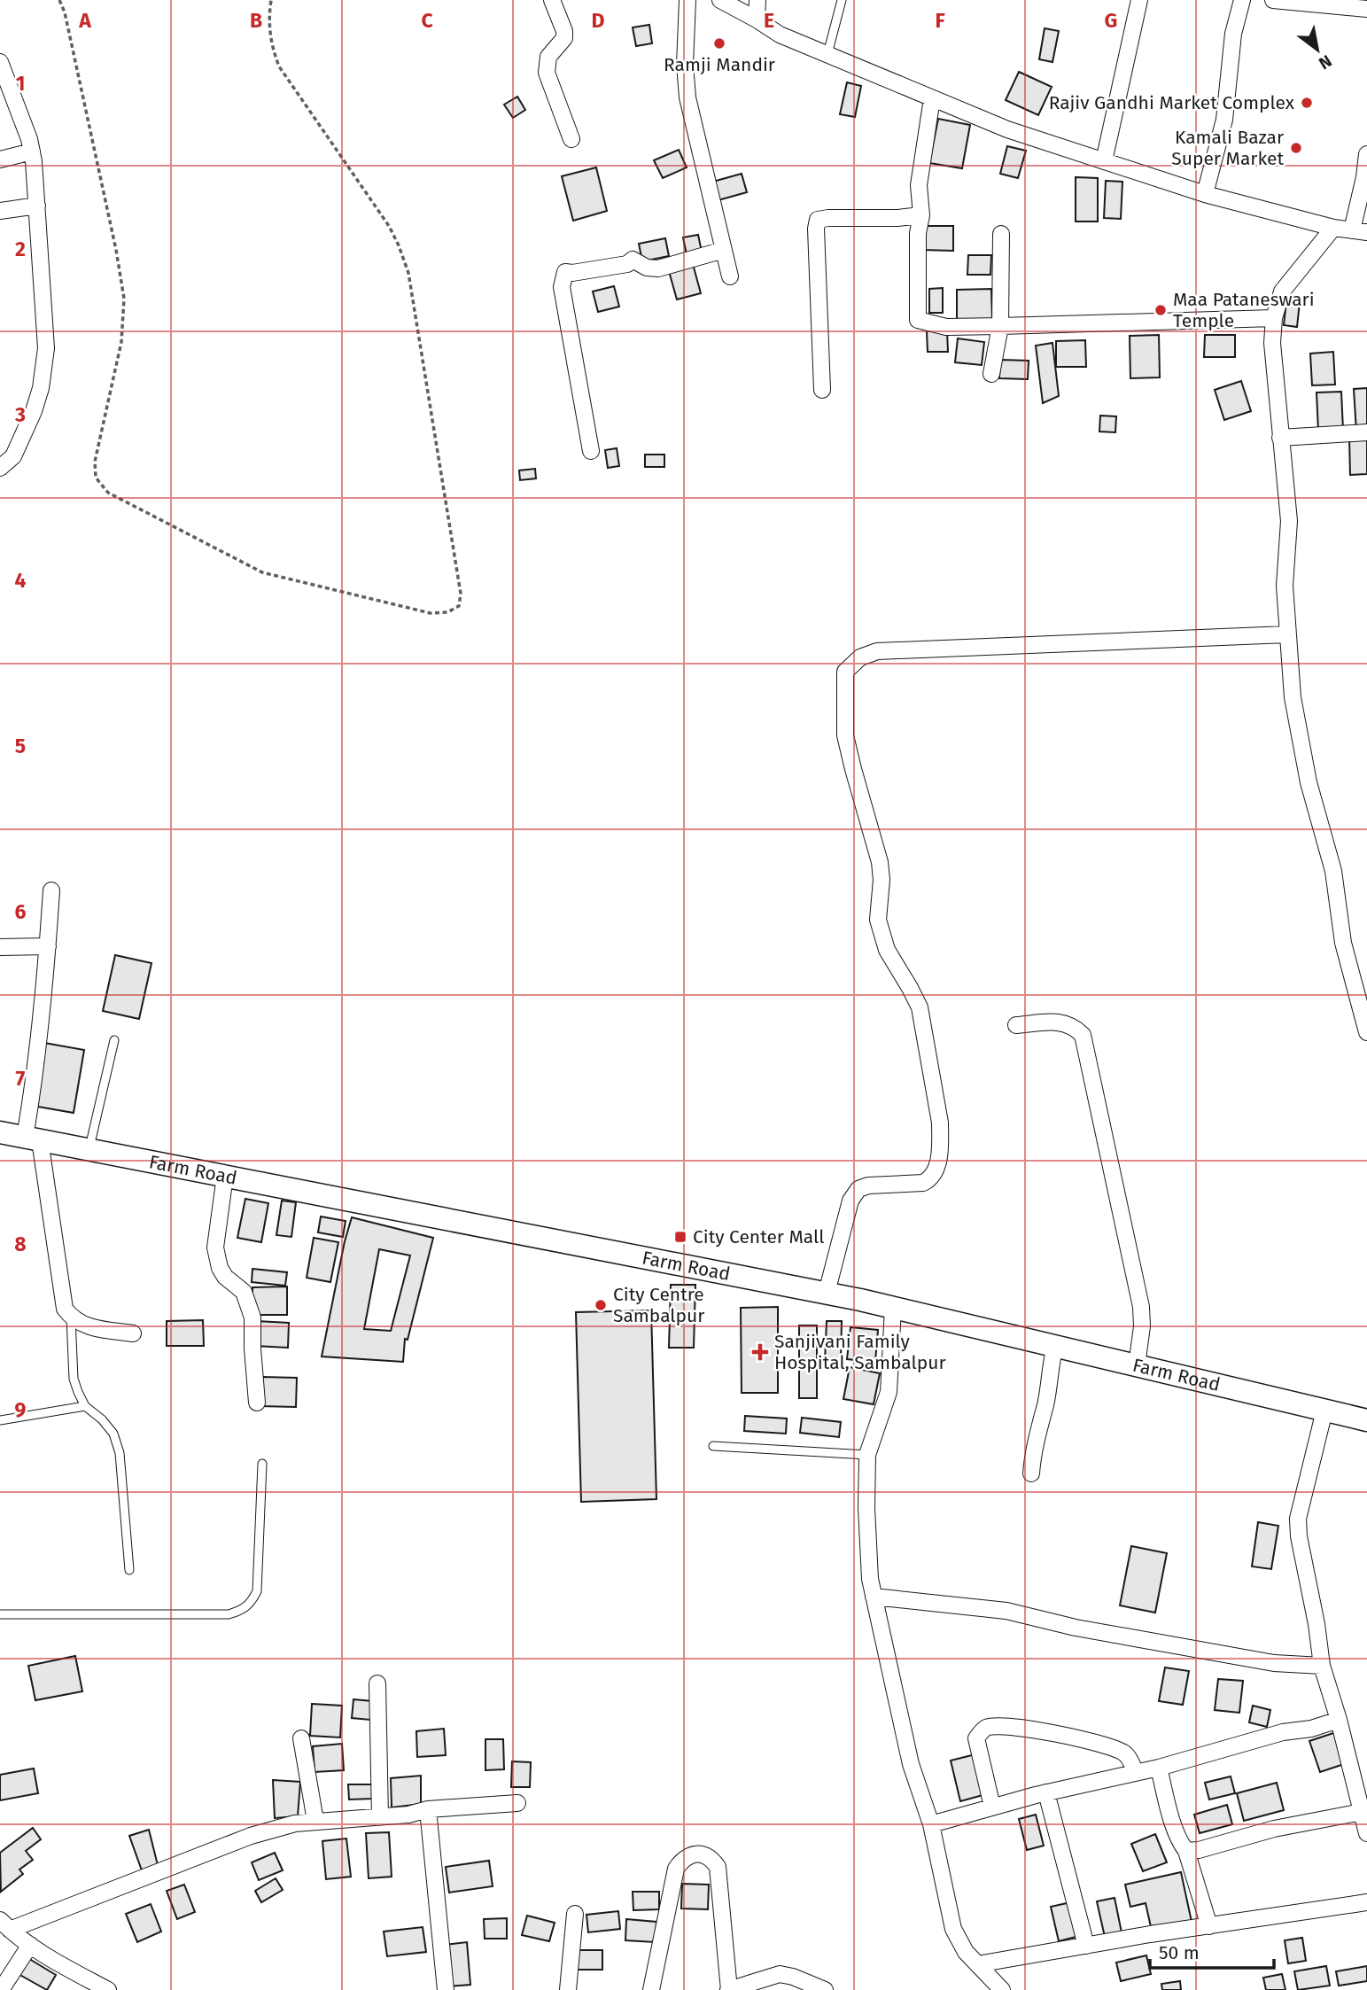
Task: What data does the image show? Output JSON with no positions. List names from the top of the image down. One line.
{"streets":{"main road":["Farm Road"]},"places":{"other":["Ramji Mandir","Rajiv Gandhi Market Complex","Kamali Bazar Super Market","Maa Pataneswari Temple","City Centre Sambalpur"],"transit":["City Center Mall"],"health":["Sanjivani Family Hospital, Sambalpur"]},"scale_bar":"50 m","north":"bottom right","grid":{"columns":["A","B","C","D","E","F","G"],"rows":["1","2","3","4","5","6","7","8","9"]}}
